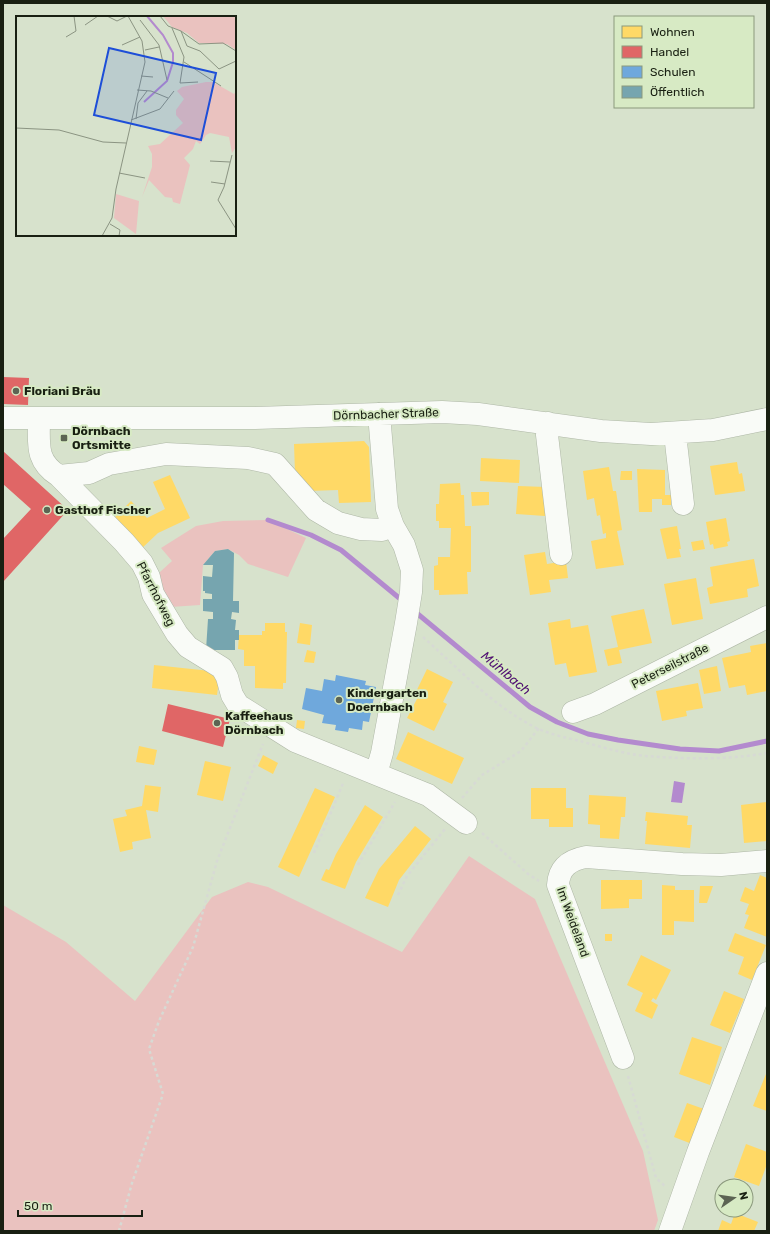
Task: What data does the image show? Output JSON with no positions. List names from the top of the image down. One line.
{"streets":{"street":["Dörnbacher Straße","Pfarrhofweg","Peterseilstraße","Im Weideland"]},"crossings":[["Dörnbacher Straße","Pfarrhofweg"]],"water":["Mühlbach"],"places":{"other":["Floriani Bräu","Gasthof Fischer","Kindergarten Doernbach","Kaffeehaus Dörnbach"],"transit":["Dörnbach Ortsmitte"]},"legend":["Wohnen","Handel","Schulen","Öffentlich"],"scale_bar":"50 m","north":"right"}
